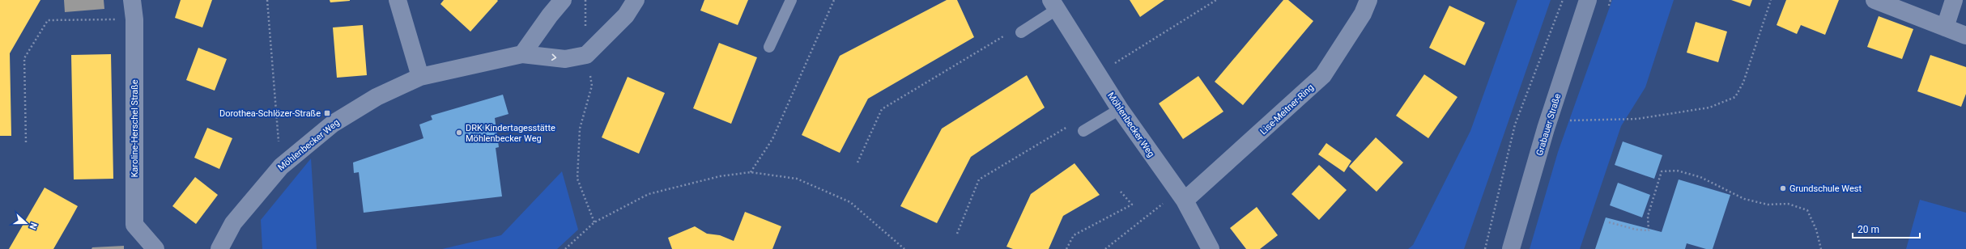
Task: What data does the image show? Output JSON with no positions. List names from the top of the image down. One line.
{"streets":{"main road":["Grabauer Straße"],"street":["Lise-Meitner-Ring","Möhlenbecker Weg","Karoline-Herschel Straße"]},"crossings":[["Lise-Meitner-Ring","Möhlenbecker Weg"]],"places":{"transit":["Dorothea-Schlözer-Straße"],"other":["DRK Kindertagesstätte Möhlenbecker Weg","Grundschule West"]},"scale_bar":"20 m","north":"right"}
